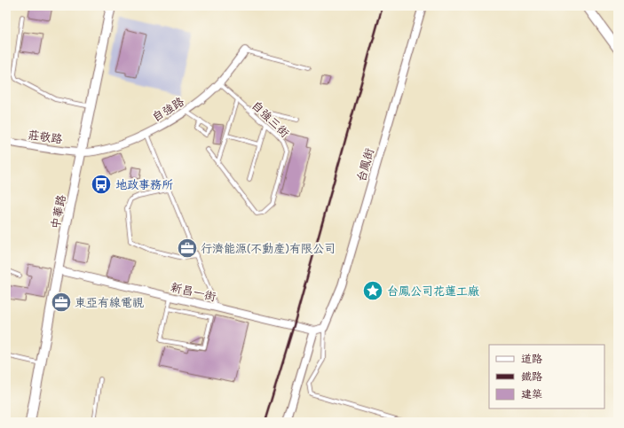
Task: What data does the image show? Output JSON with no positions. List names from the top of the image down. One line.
{"streets":{"street":["自強路","莊敬路","台鳳街","中華路","新昌一街"],"lane":["自強三街"]},"crossings":[["自強路","自強三街"],["自強路","莊敬路"],["自強路","中華路"],["莊敬路","中華路"],["台鳳街","新昌一街"],["中華路","新昌一街"]],"places":{"bus stop":["地政事務所"],"office":["行濟能源(不動產)有限公司","東亞有線電視"],"place":["台鳳公司花蓮工廠"]},"legend":["道路","鐵路","建築"]}
